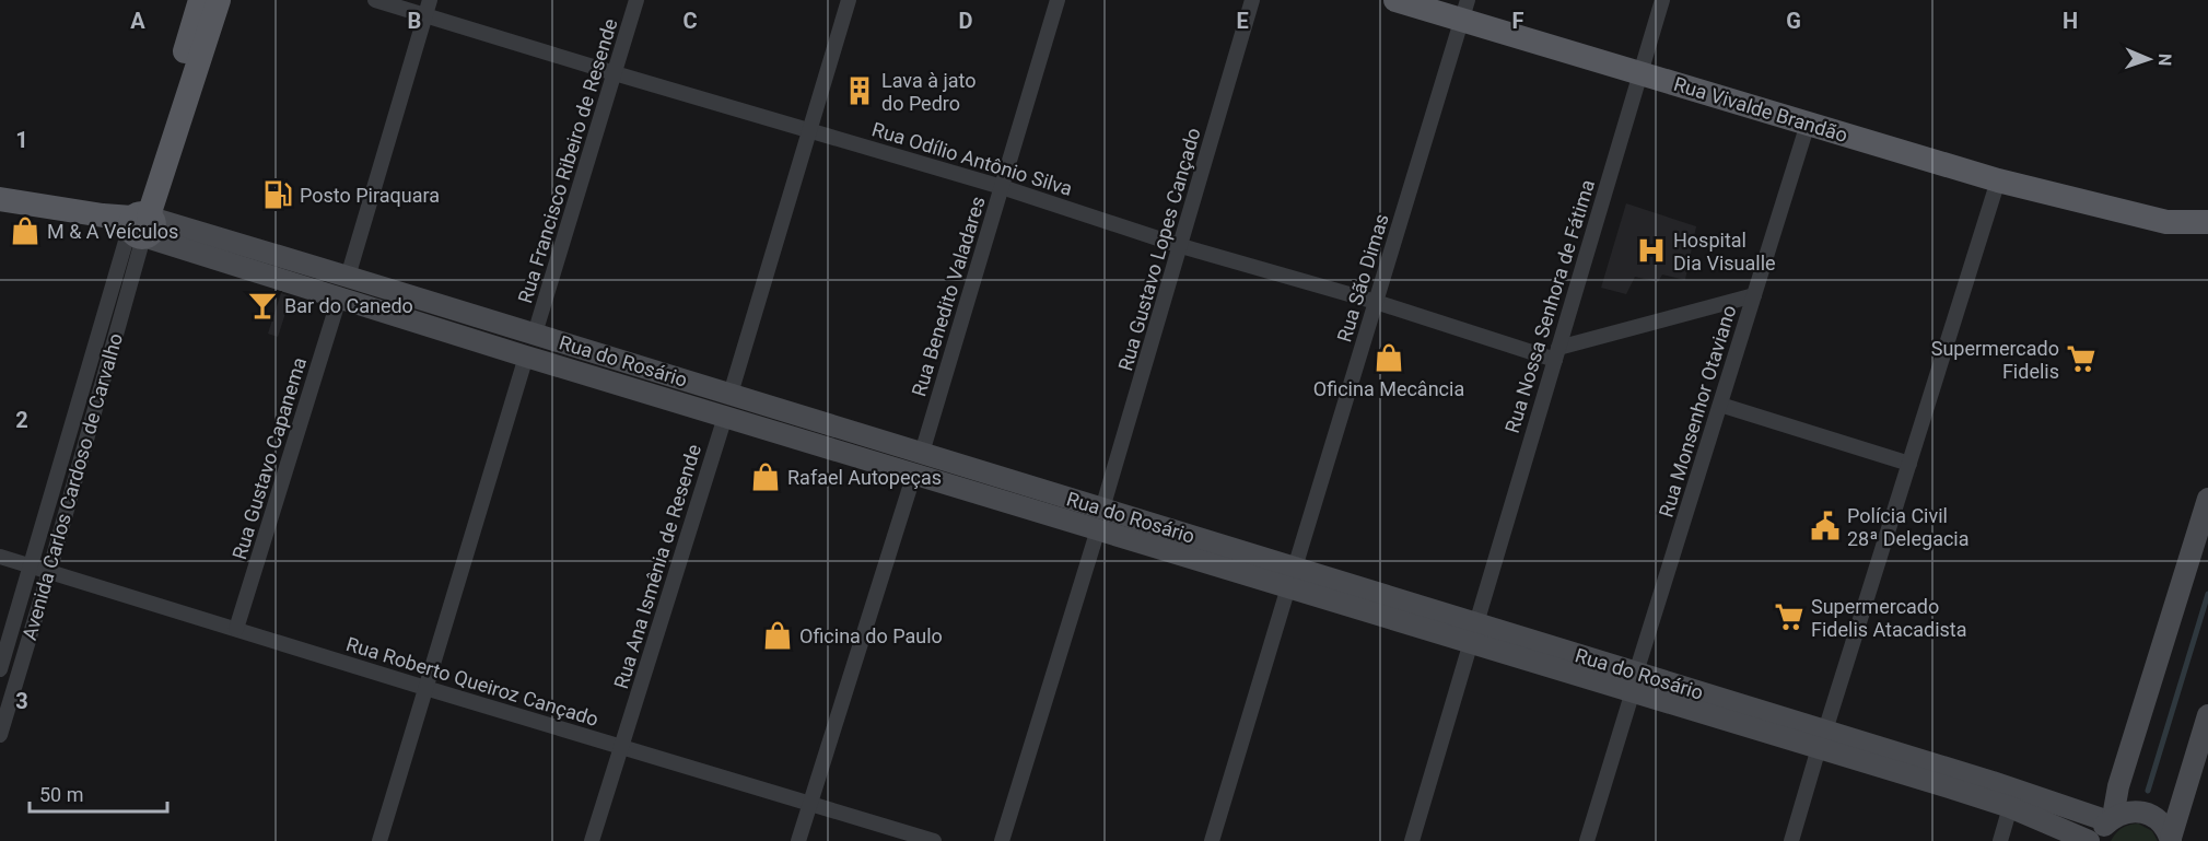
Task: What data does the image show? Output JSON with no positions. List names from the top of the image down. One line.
{"streets":{"main road":["Rua Vivalde Brandão","Rua do Rosário","Avenida Carlos Cardoso de Carvalho"],"street":["Rua Odílio Antônio Silva","Rua Francisco Ribeiro de Resende","Rua Gustavo Lopes Cançado","Rua São Dimas","Rua Benedito Valadares","Rua Nossa Senhora de Fátima","Rua Monsenhor Otaviano","Rua Gustavo Capanema","Rua Ana Ismênia de Resende","Rua Roberto Queiroz Cançado"]},"crossings":[["Rua Vivalde Brandão","Rua São Dimas"],["Rua Vivalde Brandão","Rua Nossa Senhora de Fátima"],["Rua Vivalde Brandão","Rua Monsenhor Otaviano"],["Rua Odílio Antônio Silva","Rua Francisco Ribeiro de Resende"],["Rua Odílio Antônio Silva","Rua Gustavo Lopes Cançado"],["Rua Odílio Antônio Silva","Rua São Dimas"],["Rua Odílio Antônio Silva","Rua Benedito Valadares"],["Rua Odílio Antônio Silva","Rua Nossa Senhora de Fátima"],["Rua Francisco Ribeiro de Resende","Rua do Rosário"],["Rua Gustavo Lopes Cançado","Rua do Rosário"],["Rua São Dimas","Rua do Rosário"],["Rua Benedito Valadares","Rua do Rosário"],["Rua Nossa Senhora de Fátima","Rua do Rosário"],["Rua do Rosário","Rua Monsenhor Otaviano"],["Rua do Rosário","Rua Gustavo Capanema"],["Rua do Rosário","Avenida Carlos Cardoso de Carvalho"],["Rua do Rosário","Rua Ana Ismênia de Resende"],["Rua Gustavo Capanema","Rua Roberto Queiroz Cançado"],["Avenida Carlos Cardoso de Carvalho","Rua Roberto Queiroz Cançado"],["Rua Ana Ismênia de Resende","Rua Roberto Queiroz Cançado"]],"places":{"building":["Lava à jato do Pedro"],"fuel station":["Posto Piraquara"],"shop":["M & A Veículos","Oficina Mecância","Rafael Autopeças","Oficina do Paulo"],"hospital":["Hospital Dia Visualle"],"bar":["Bar do Canedo"],"supermarket":["Supermercado Fidelis","Supermercado Fidelis Atacadista"],"public building":["Polícia Civil 28ª Delegacia"]},"scale_bar":"50 m","north":"right","grid":{"columns":["A","B","C","D","E","F","G","H"],"rows":["1","2","3"]}}
